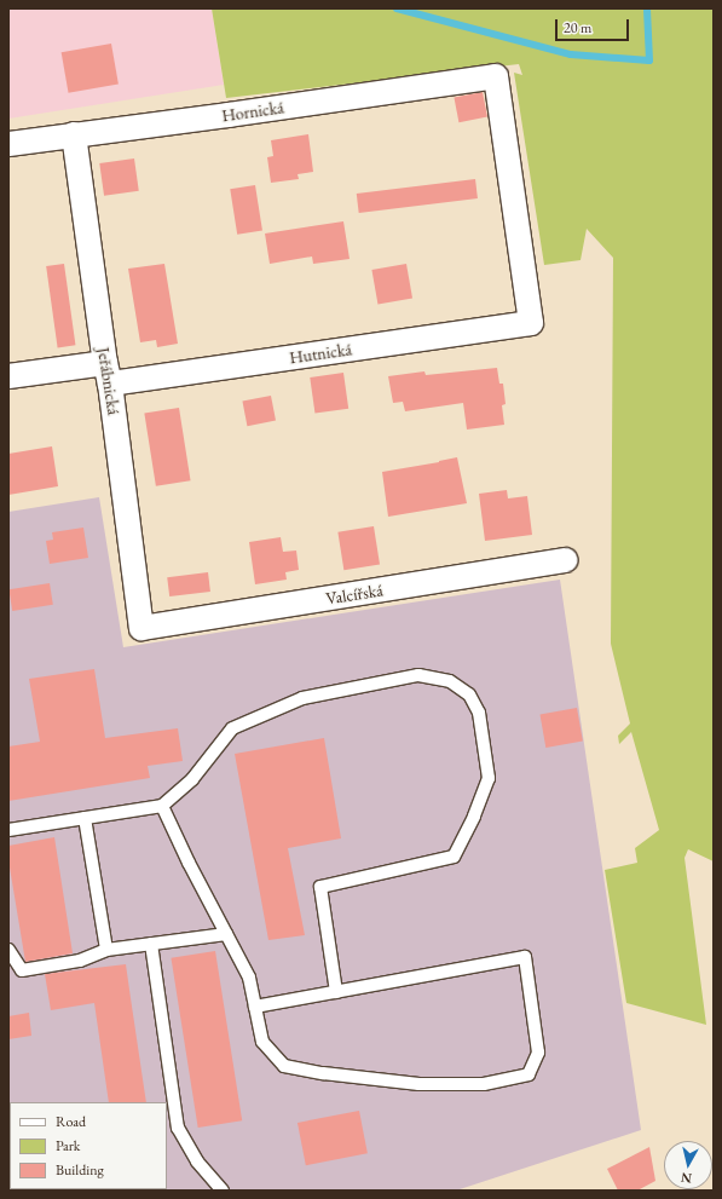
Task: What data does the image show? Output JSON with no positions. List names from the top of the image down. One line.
{"streets":{"street":["Hornická","Hutnická","Jeřábnická","Valcířská"]},"crossings":[["Hornická","Hutnická"],["Hornická","Jeřábnická"],["Hutnická","Jeřábnická"],["Jeřábnická","Valcířská"]],"legend":["Road","Park","Building"],"scale_bar":"20 m","north":"bottom"}
